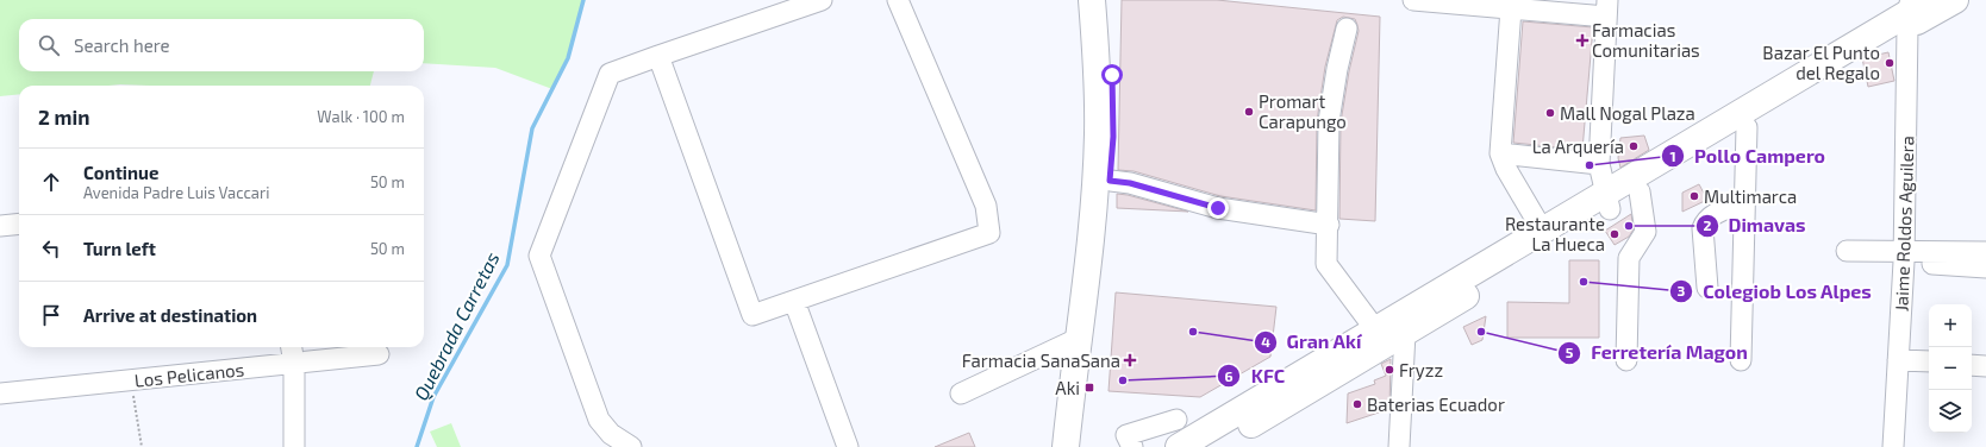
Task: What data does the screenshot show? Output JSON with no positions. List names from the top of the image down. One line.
{"streets":{"street":["Jaime Roldos Aguilera","Los Pelicanos"]},"water":["Quebrada Carretas"],"places":{"health":["Farmacias Comunitarias","Farmacia SanaSana"],"other":["Bazar El Punto del Regalo","Promart Carapungo","Mall Nogal Plaza","La Arquería","Pollo Campero","Multimarca","Dimavas","Restaurante La Hueca","Colegiob Los Alpes","Gran Akí","Ferretería Magon","Fryzz","KFC","Baterias Ecuador"],"transit":["Aki"]},"page":{"search":"Search here","heading":["2 min","Walk · 100 m"],"list":[["Continue","Avenida Padre Luis Vaccari","50 m"],["Turn left","50 m"],"Arrive at destination"],"map_buttons":["+","−"]}}
